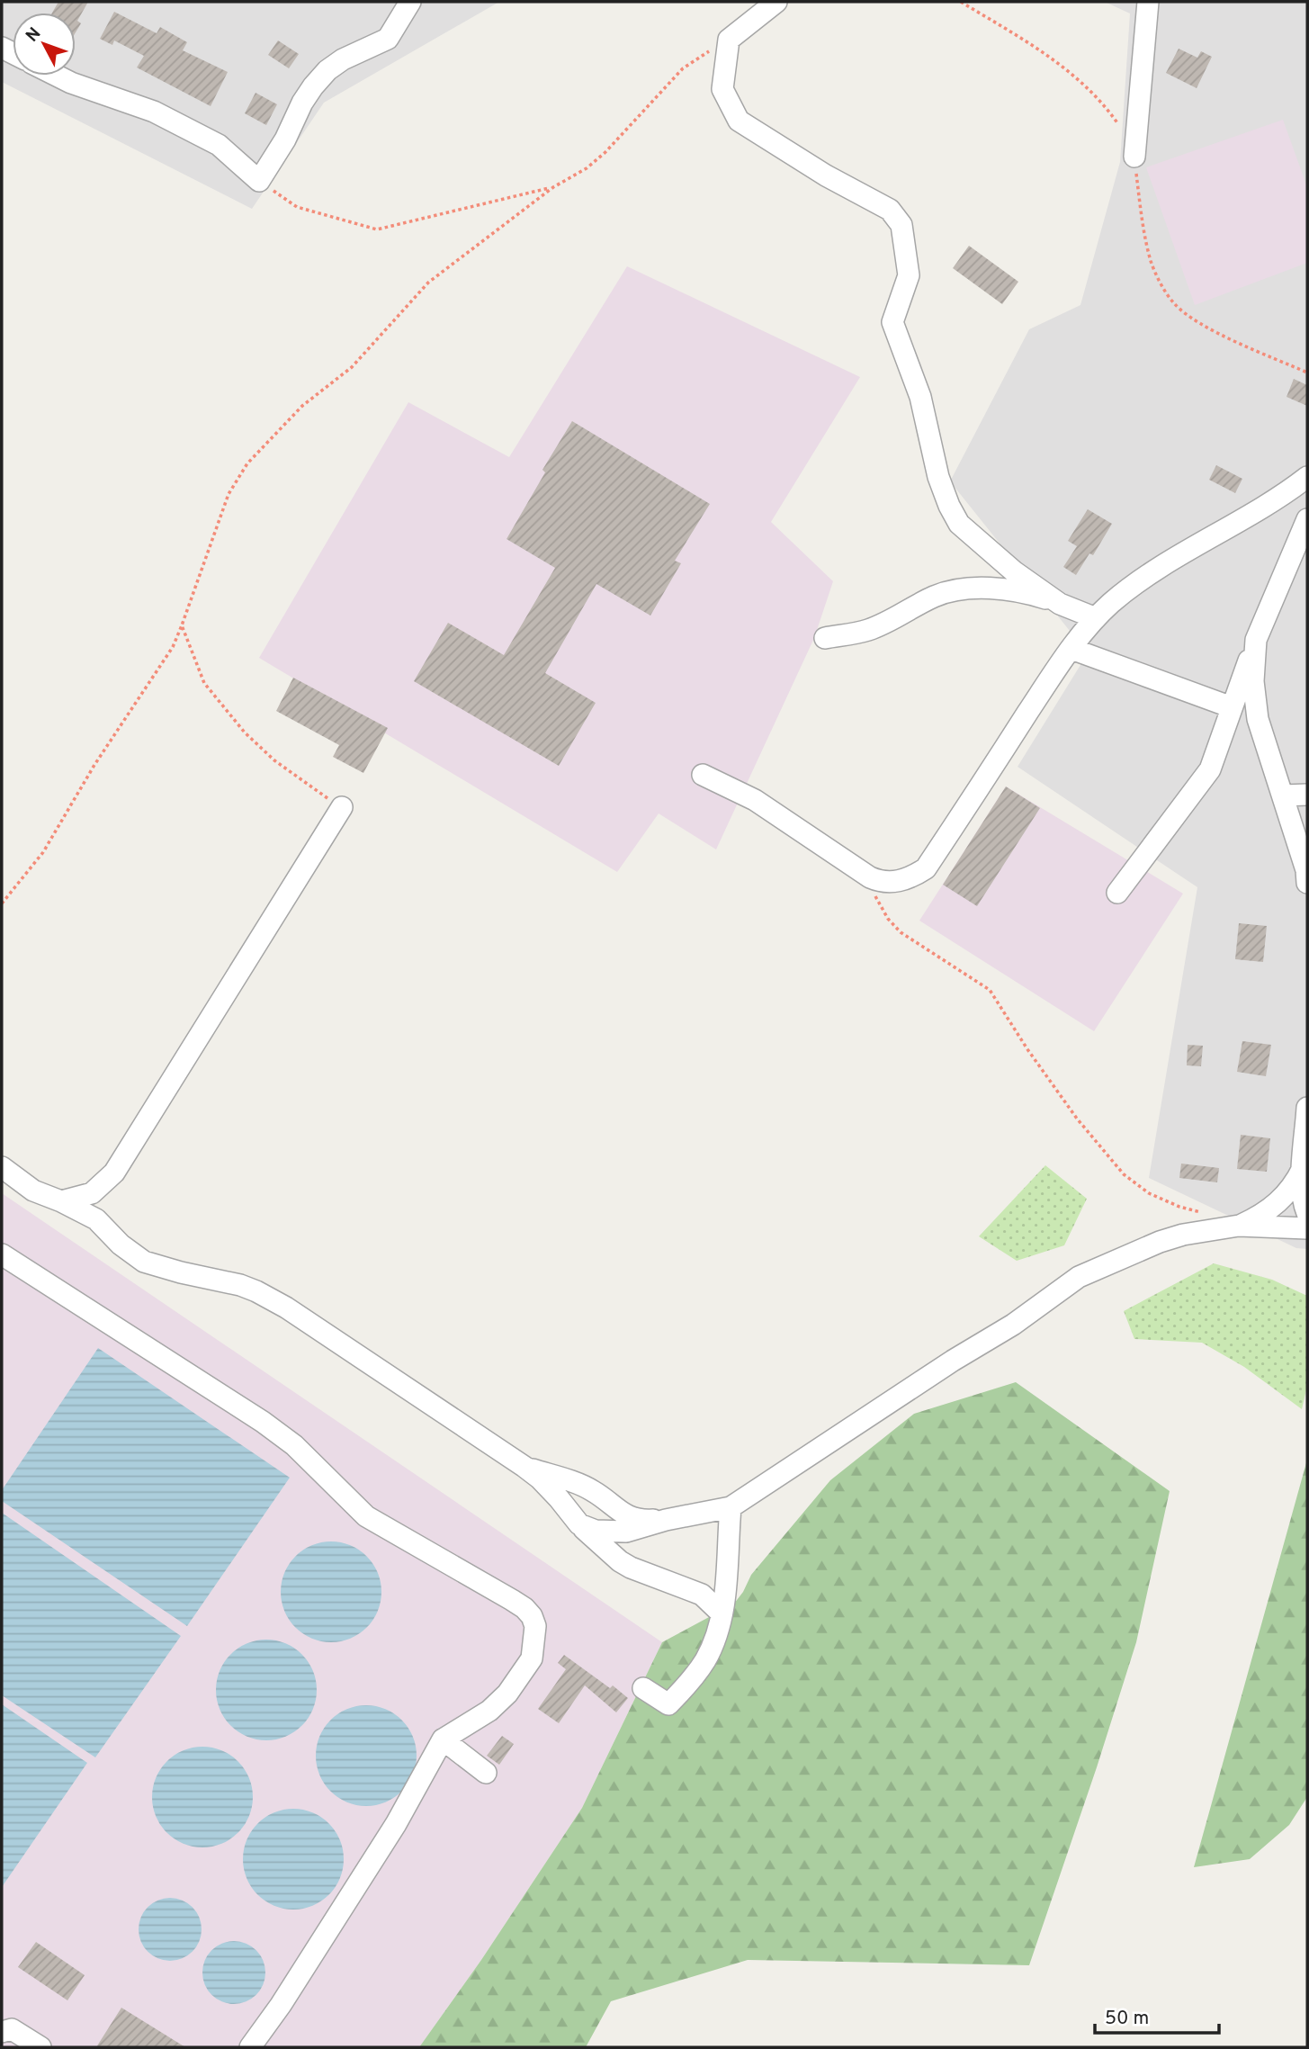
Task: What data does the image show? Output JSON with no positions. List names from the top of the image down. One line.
{"scale_bar":"50 m","north":"top left"}
